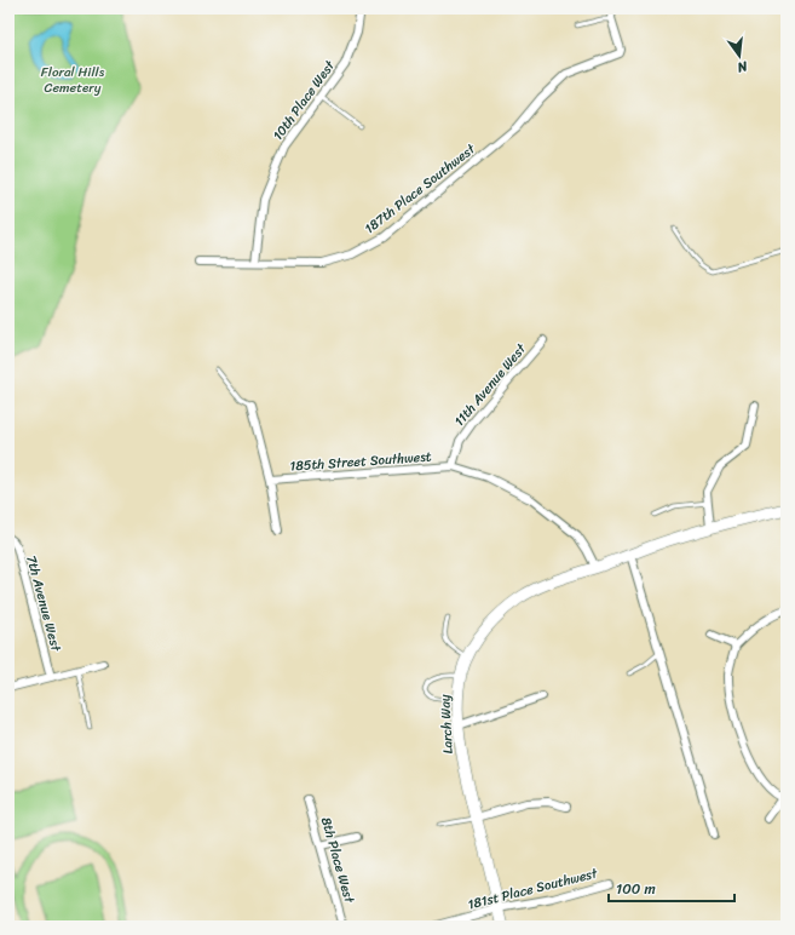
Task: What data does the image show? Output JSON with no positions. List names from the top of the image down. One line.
{"streets":{"main road":["Larch Way"],"street":["10th Place West","187th Place Southwest","11th Avenue West","185th Street Southwest","7th Avenue West","8th Place West","181st Place Southwest"]},"crossings":[["10th Place West","187th Place Southwest"],["11th Avenue West","185th Street Southwest"],["Larch Way","181st Place Southwest"]],"parks":["Floral Hills Cemetery"],"scale_bar":"100 m","north":"bottom"}
